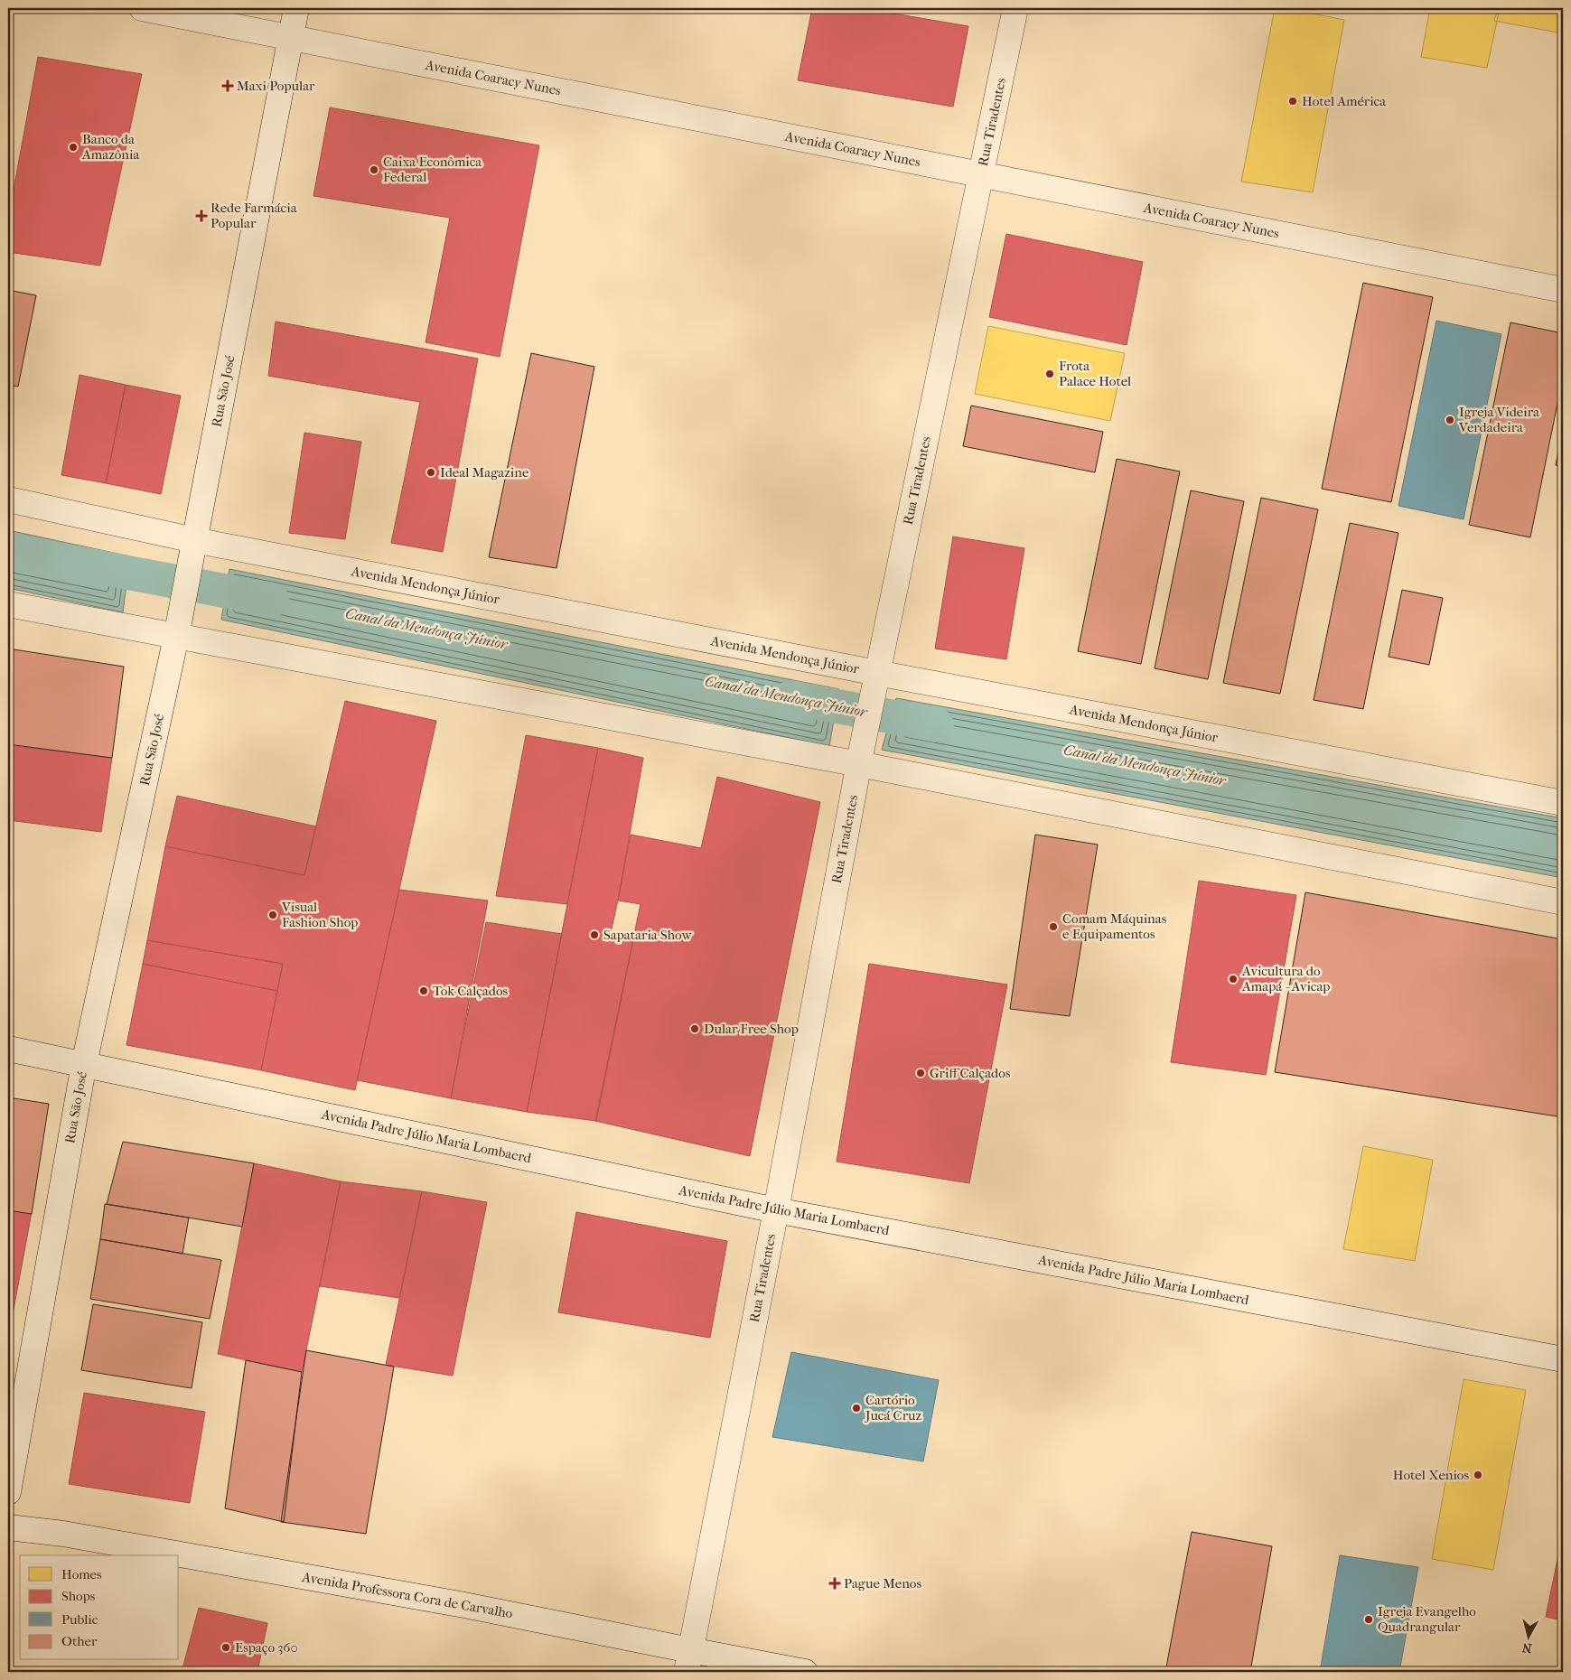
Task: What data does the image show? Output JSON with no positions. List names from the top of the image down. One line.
{"streets":{"street":["Avenida Coaracy Nunes","Rua Tiradentes","Rua São José","Avenida Mendonça Júnior","Avenida Padre Júlio Maria Lombaerd","Avenida Professora Cora de Carvalho"]},"crossings":[["Avenida Coaracy Nunes","Rua Tiradentes"],["Avenida Coaracy Nunes","Rua São José"],["Rua Tiradentes","Avenida Mendonça Júnior"],["Rua Tiradentes","Avenida Padre Júlio Maria Lombaerd"],["Rua Tiradentes","Avenida Professora Cora de Carvalho"],["Rua São José","Avenida Mendonça Júnior"],["Rua São José","Avenida Padre Júlio Maria Lombaerd"]],"water":["Canal da Mendonça Júnior"],"places":{"health":["Maxi Popular","Rede Farmácia Popular","Pague Menos"],"other":["Hotel América","Banco da Amazônia","Caixa Econômica Federal","Frota Palace Hotel","Igreja Videira Verdadeira","Ideal Magazine","Visual Fashion Shop","Comam Máquinas e Equipamentos","Sapataria Show","Avicultura do Amapá - Avicap","Tok Calçados","Dular Free Shop","Griff Calçados","Cartório Jucá Cruz","Hotel Xenios","Igreja Evangelho Quadrangular","Espaço 360"]},"legend":["Homes","Shops","Public","Other"],"north":"bottom"}
